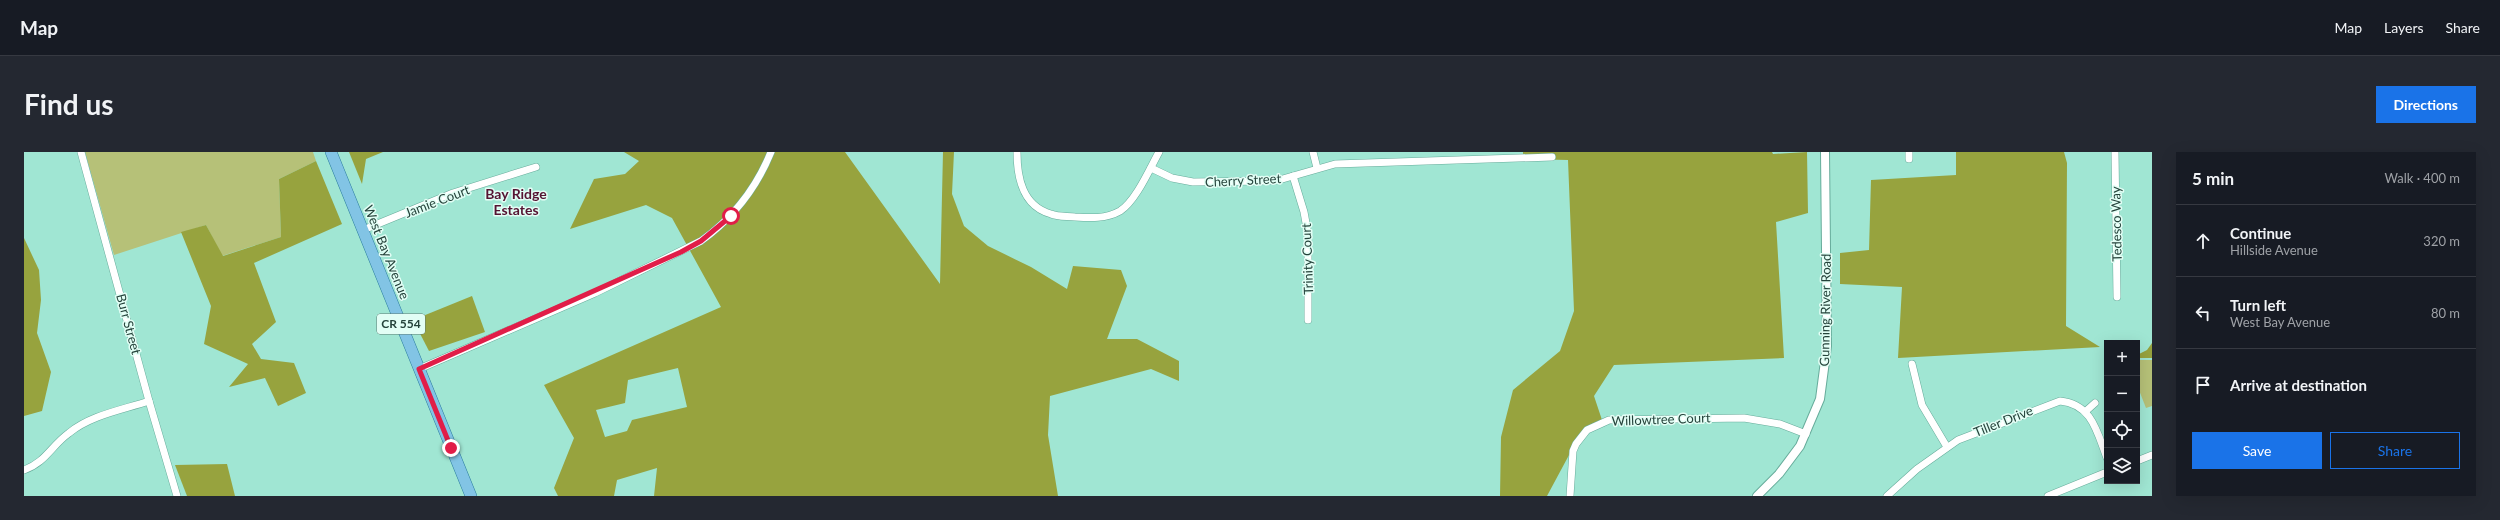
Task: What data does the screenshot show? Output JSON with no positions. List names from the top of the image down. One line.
{"streets":{"main road":["West Bay Avenue","CR 554"],"street":["Cherry Street","Jamie Court","Tedesco Way","Trinity Court","Gunning River Road","Burr Street","Willowtree Court","Tiller Drive"]},"crossings":[["Cherry Street","Trinity Court"],["Jamie Court","West Bay Avenue"],["Gunning River Road","Willowtree Court"]],"districts":["Bay Ridge Estates"],"page":{"header":"Map","nav":["Map","Layers","Share"],"buttons":["Directions",["Save","Share"]],"title":"Find us","heading":["5 min","Walk · 400 m"],"list":[["Continue","Hillside Avenue","320 m"],["Turn left","West Bay Avenue","80 m"],"Arrive at destination"],"map_buttons":["+","−"]}}
